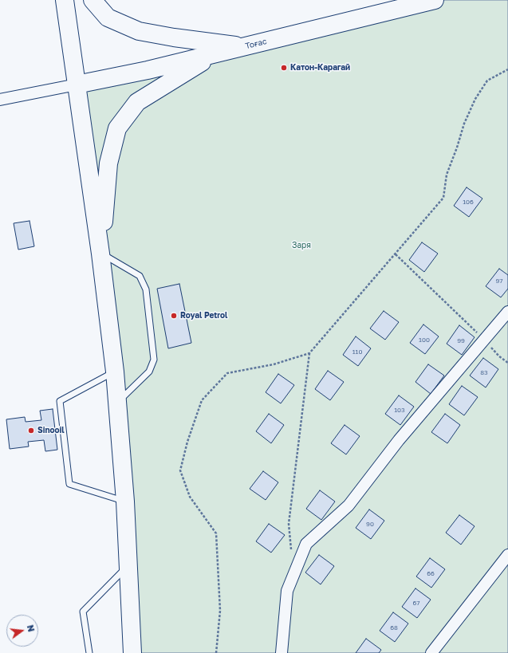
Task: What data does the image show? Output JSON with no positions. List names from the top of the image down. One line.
{"streets":{"highway":["Тоғас"]},"parks":["Заря"],"places":["Катон-Карагай","Royal Petrol","Sinooil"],"house_numbers":["106","97","100","99","110","83","103","90","66","67","68"],"north":"right"}
